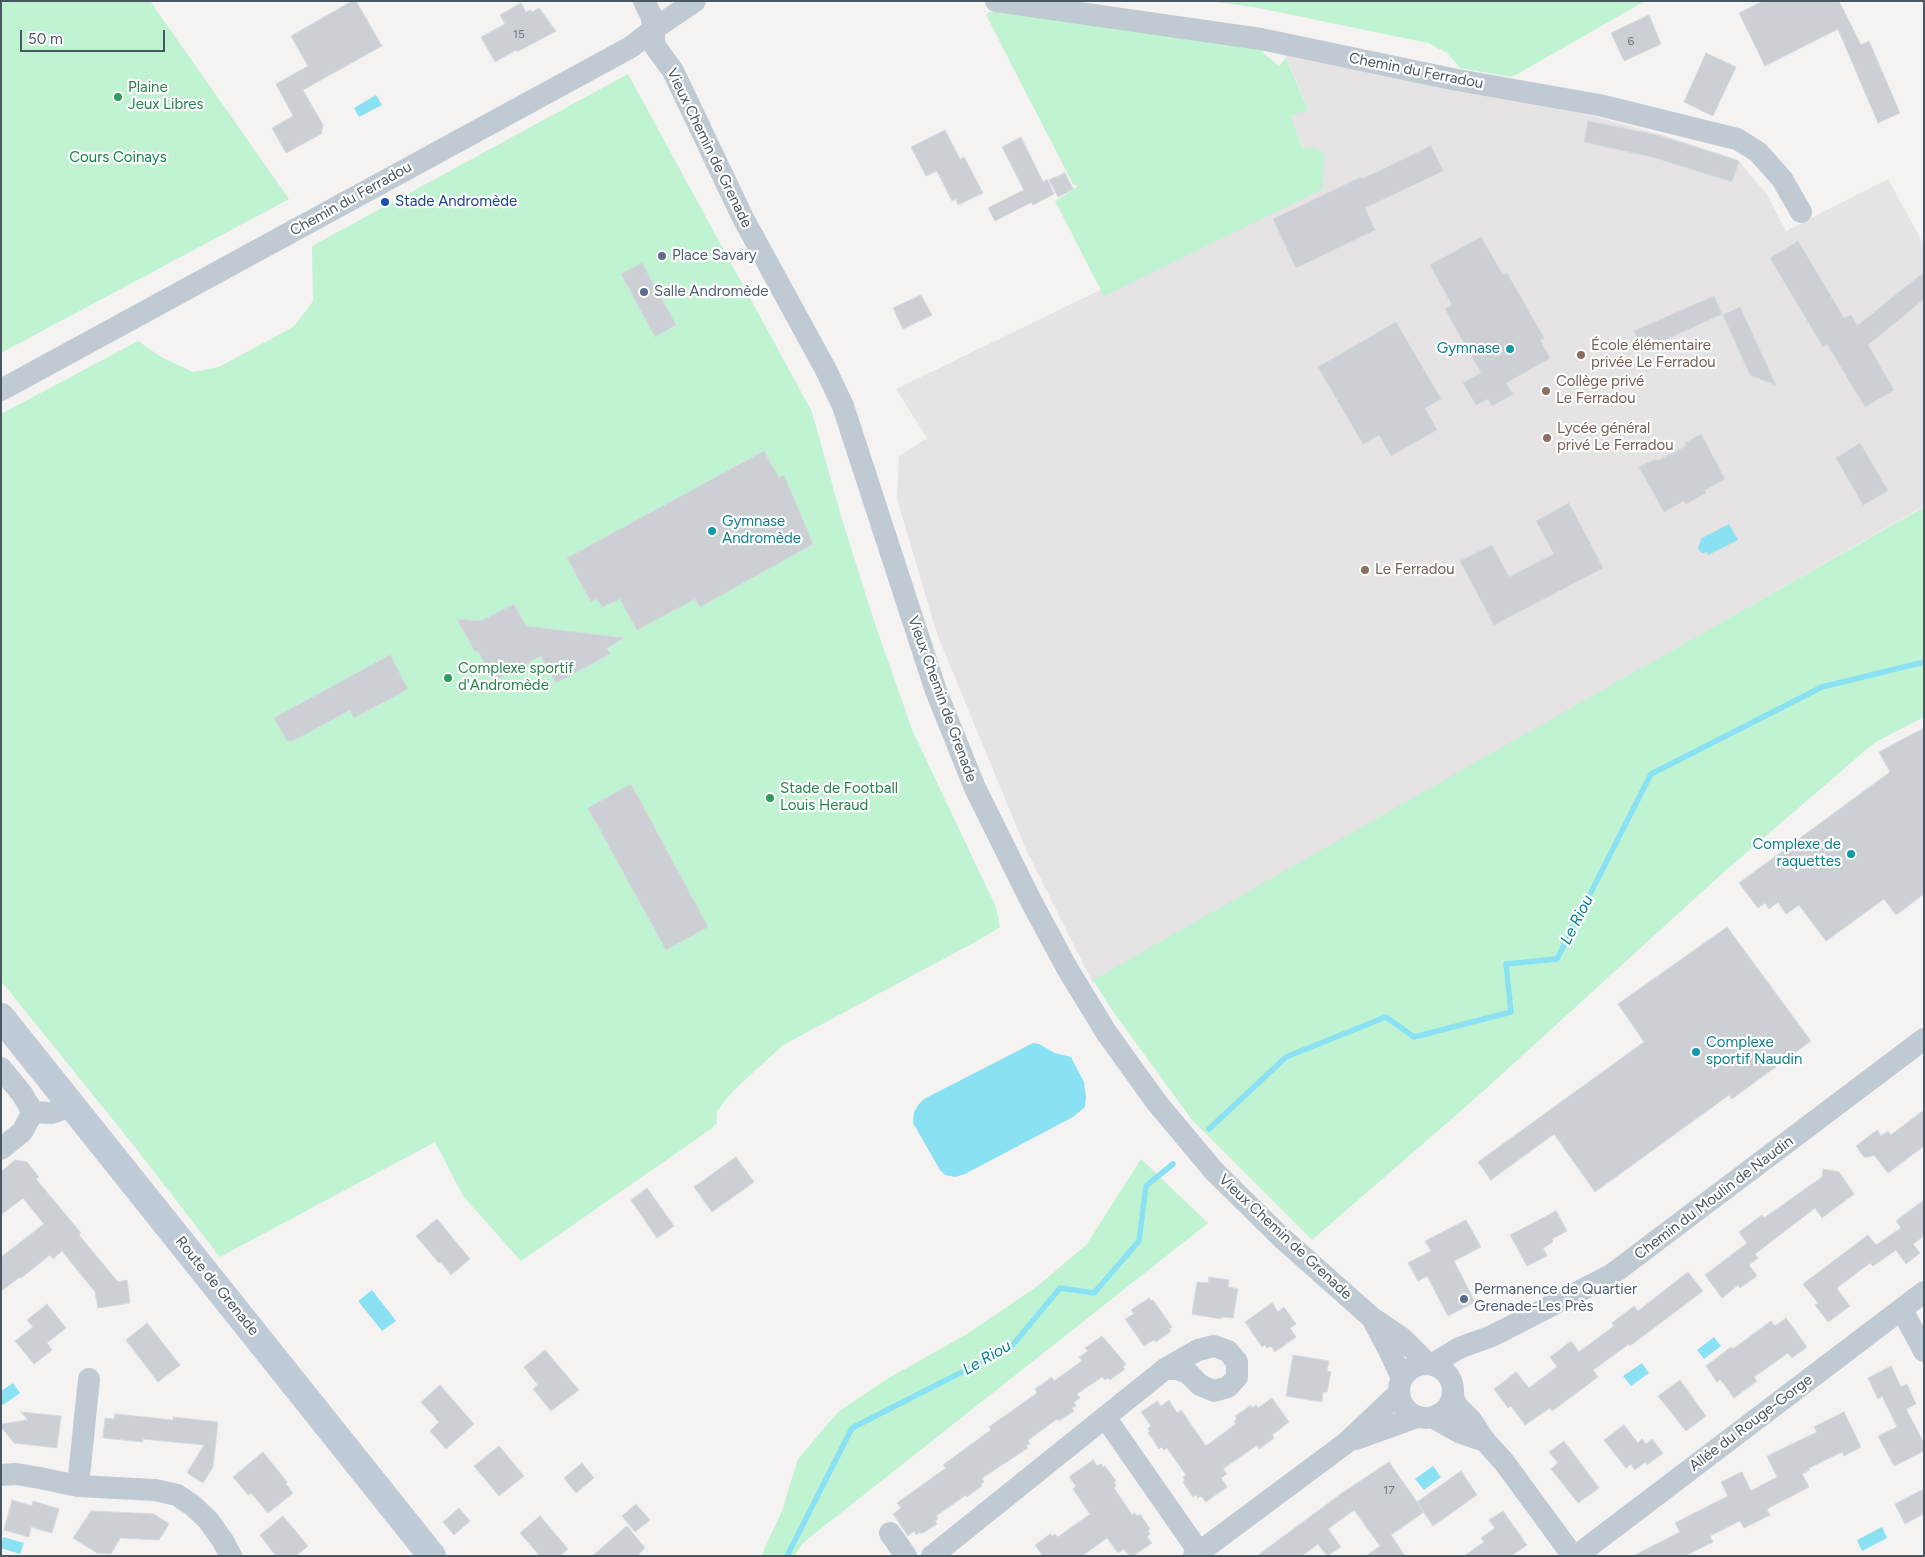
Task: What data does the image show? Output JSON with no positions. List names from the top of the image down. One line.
{"streets":{"main road":["Route de Grenade"],"street":["Chemin du Ferradou","Vieux Chemin de Grenade","Chemin du Moulin de Naudin","Allée du Rouge-Gorge"]},"crossings":[["Chemin du Ferradou","Vieux Chemin de Grenade"],["Vieux Chemin de Grenade","Chemin du Moulin de Naudin"]],"water":["Le Riou"],"parks":["Cours Coinays"],"places":["Plaine Jeux Libres","Stade Andromède","Place Savary","Salle Andromède","Gymnase","École élémentaire privée Le Ferradou","Collège privé Le Ferradou","Lycée général privé Le Ferradou","Gymnase Andromède","Le Ferradou","Complexe sportif d'Andromède","Stade de Football Louis Heraud","Complexe de raquettes","Complexe sportif Naudin","Permanence de Quartier Grenade-Les Près"],"house_numbers":["15","6","17"],"scale_bar":"50 m"}
